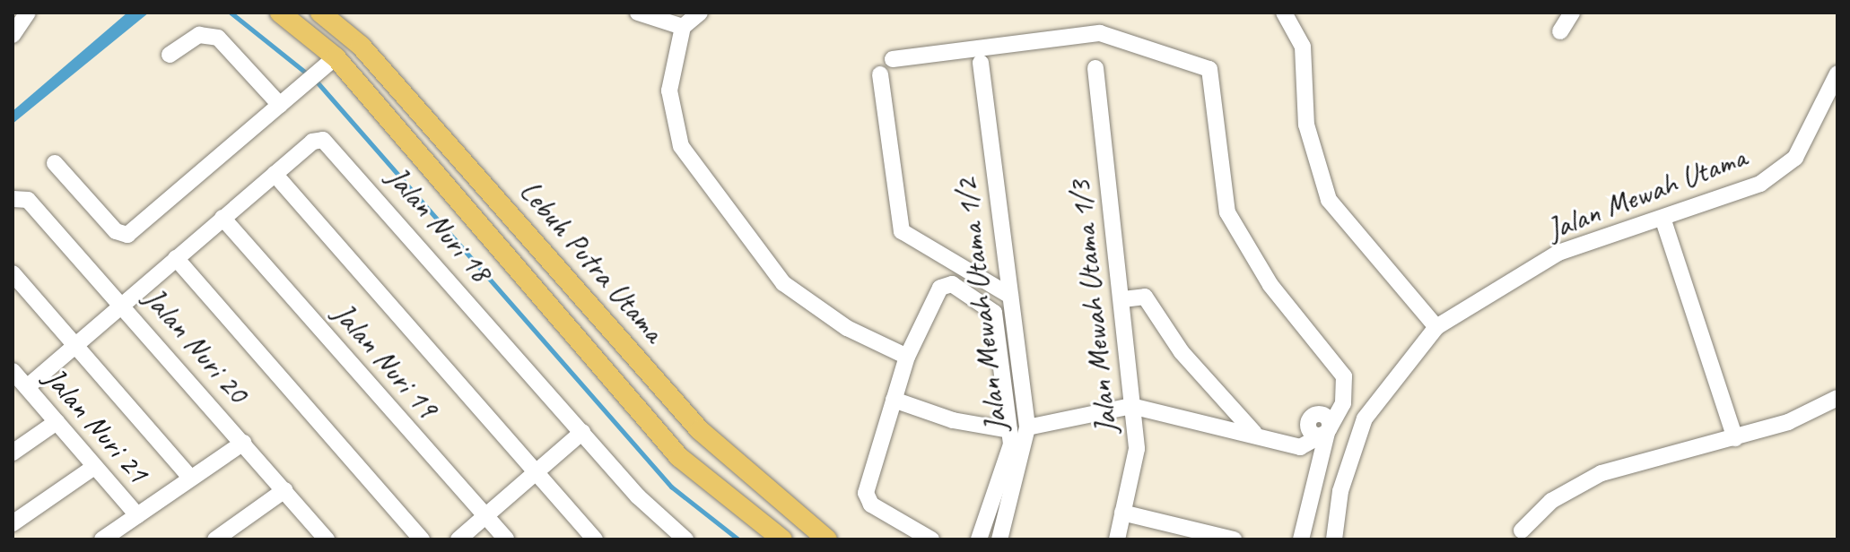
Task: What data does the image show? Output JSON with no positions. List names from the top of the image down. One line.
{"streets":{"main road":["Lebuh Putra Utama"],"street":["Jalan Mewah Utama","Jalan Nuri 18","Jalan Mewah Utama 1/2","Jalan Mewah Utama 1/3","Jalan Nuri 20","Jalan Nuri 19","Jalan Nuri 21"]},"crossings":[["Jalan Nuri 18","Jalan Nuri 20"],["Jalan Nuri 18","Jalan Nuri 19"],["Jalan Nuri 18","Jalan Nuri 21"]]}
